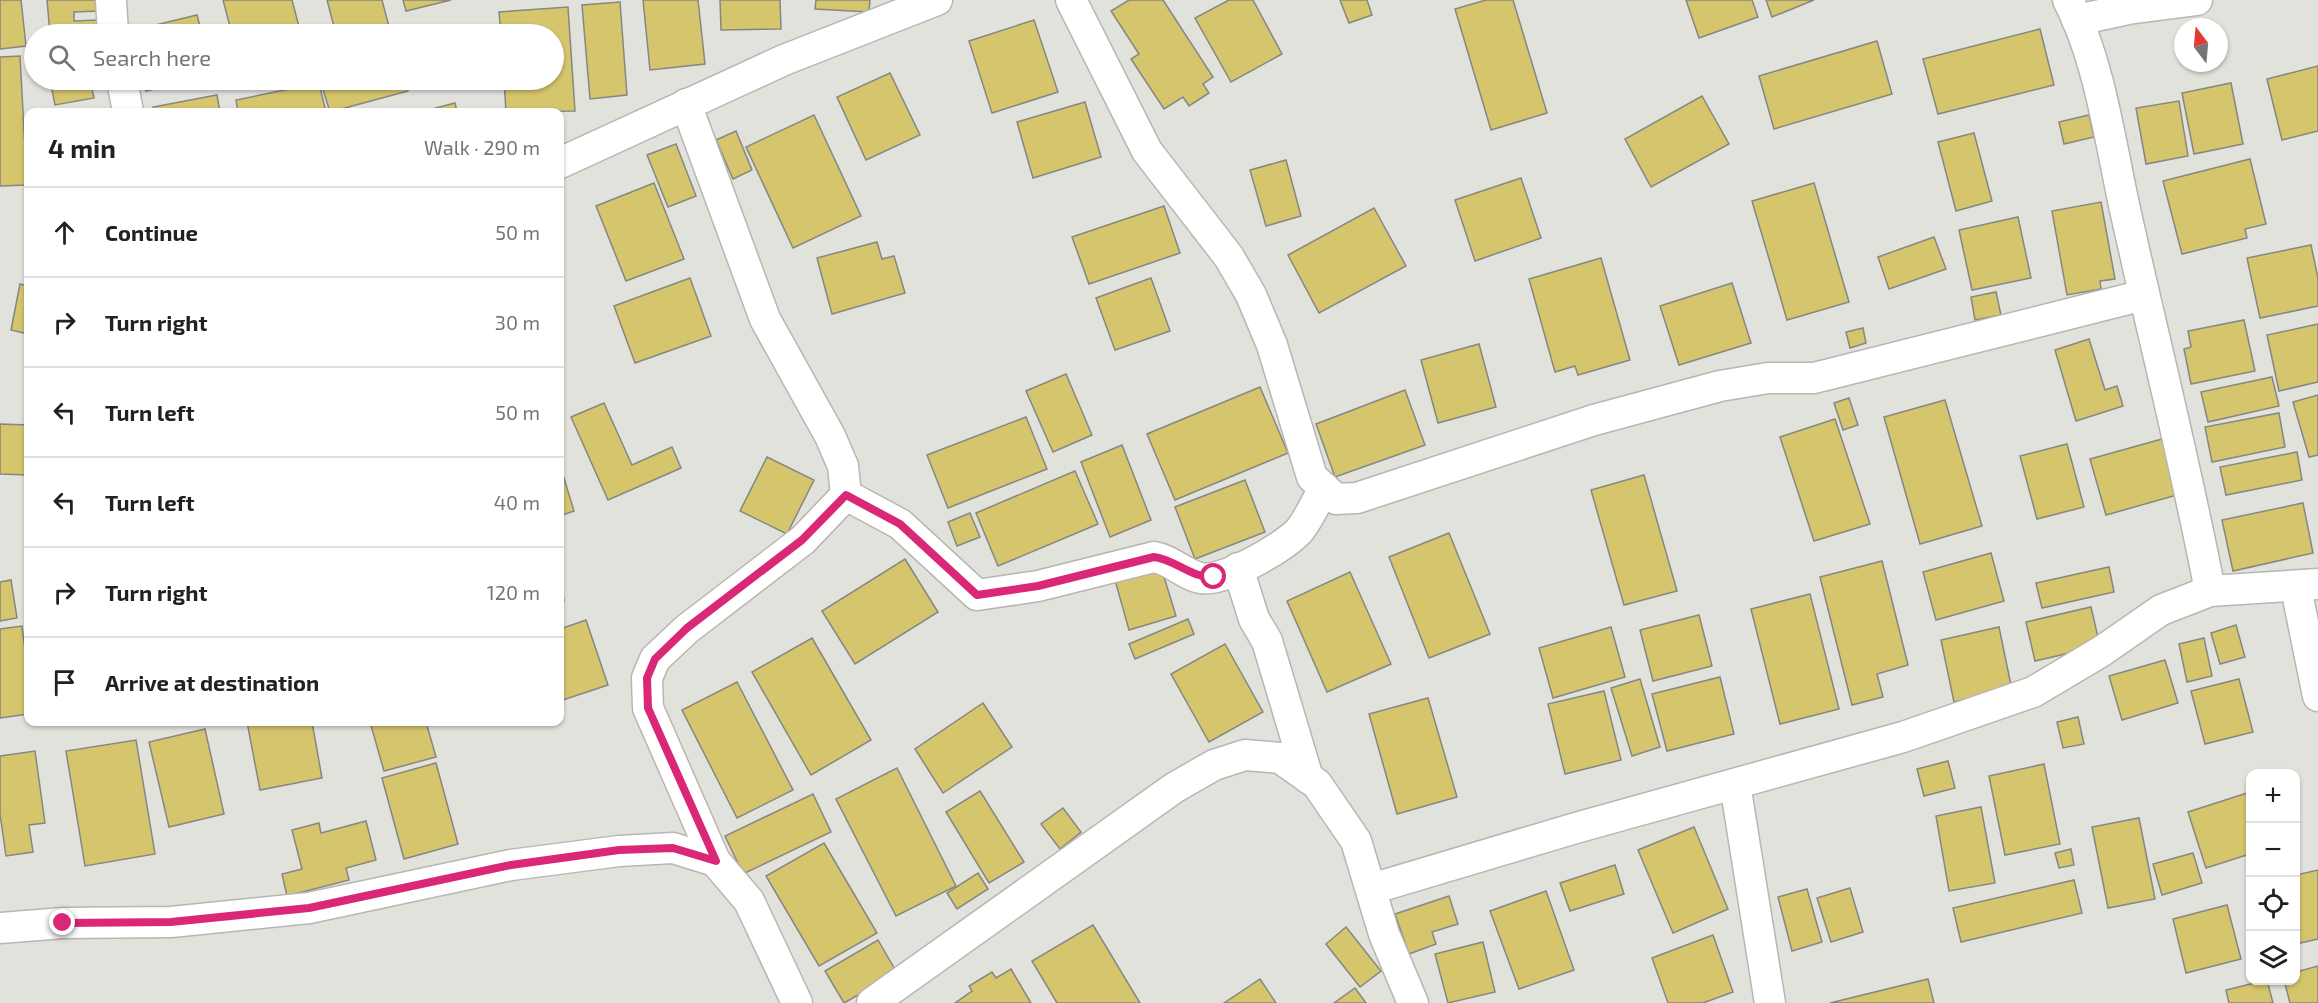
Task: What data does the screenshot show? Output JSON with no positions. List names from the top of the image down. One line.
{"north":"top","page":{"search":"Search here","heading":["4 min","Walk · 290 m"],"list":[["Continue","50 m"],["Turn right","30 m"],["Turn left","50 m"],["Turn left","40 m"],["Turn right","120 m"],"Arrive at destination"],"map_buttons":["+","−"]}}
